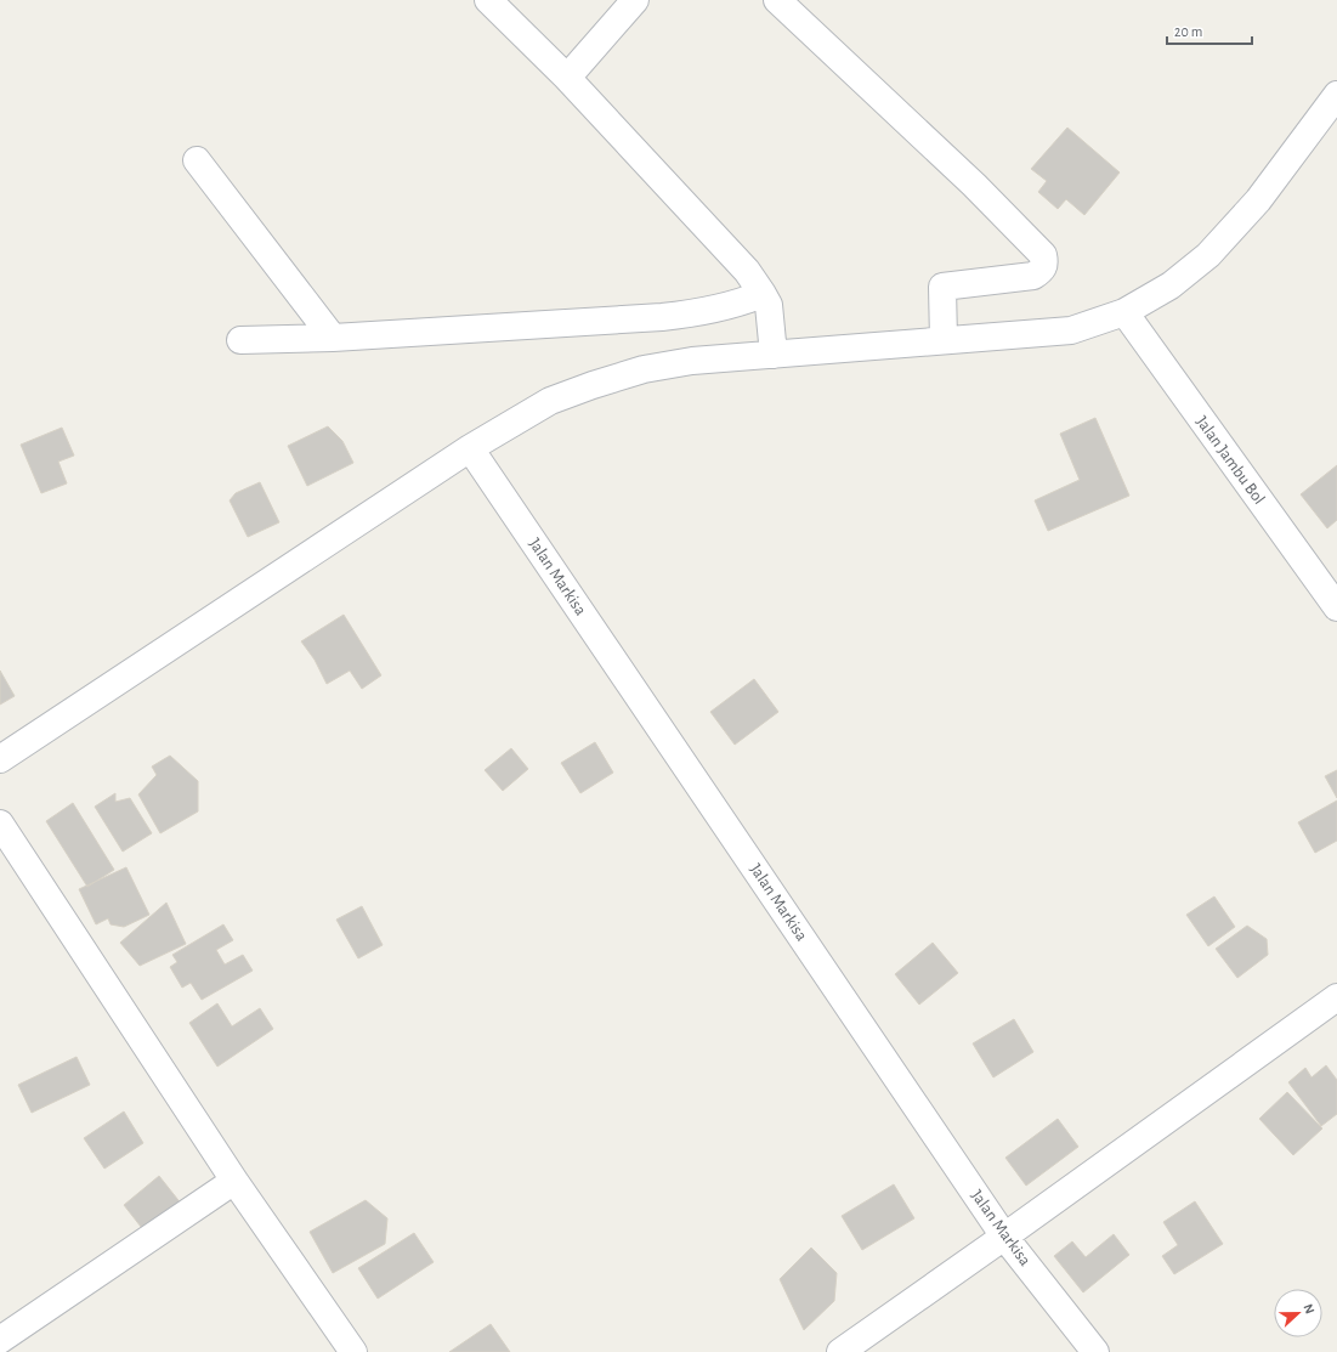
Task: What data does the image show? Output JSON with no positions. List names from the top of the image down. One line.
{"streets":{"street":["Jalan Jambu Bol","Jalan Markisa"]},"scale_bar":"20 m","north":"right"}
